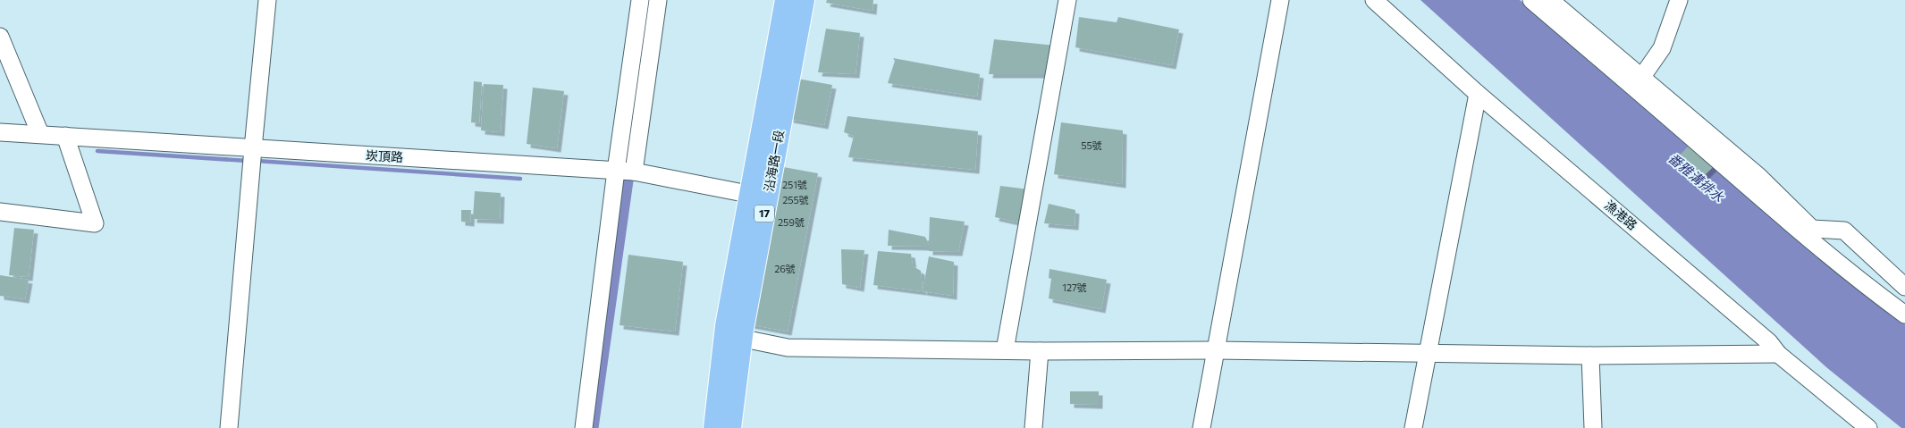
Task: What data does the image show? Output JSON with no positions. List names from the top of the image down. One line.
{"streets":{"main road":["沿海路一段","17"],"street":["崁頂路","漁港路"]},"crossings":[["崁頂路","沿海路一段"]],"water":["番雅溝排水"],"house_numbers":["55號","251號","255號","259號","26號","127號"]}
